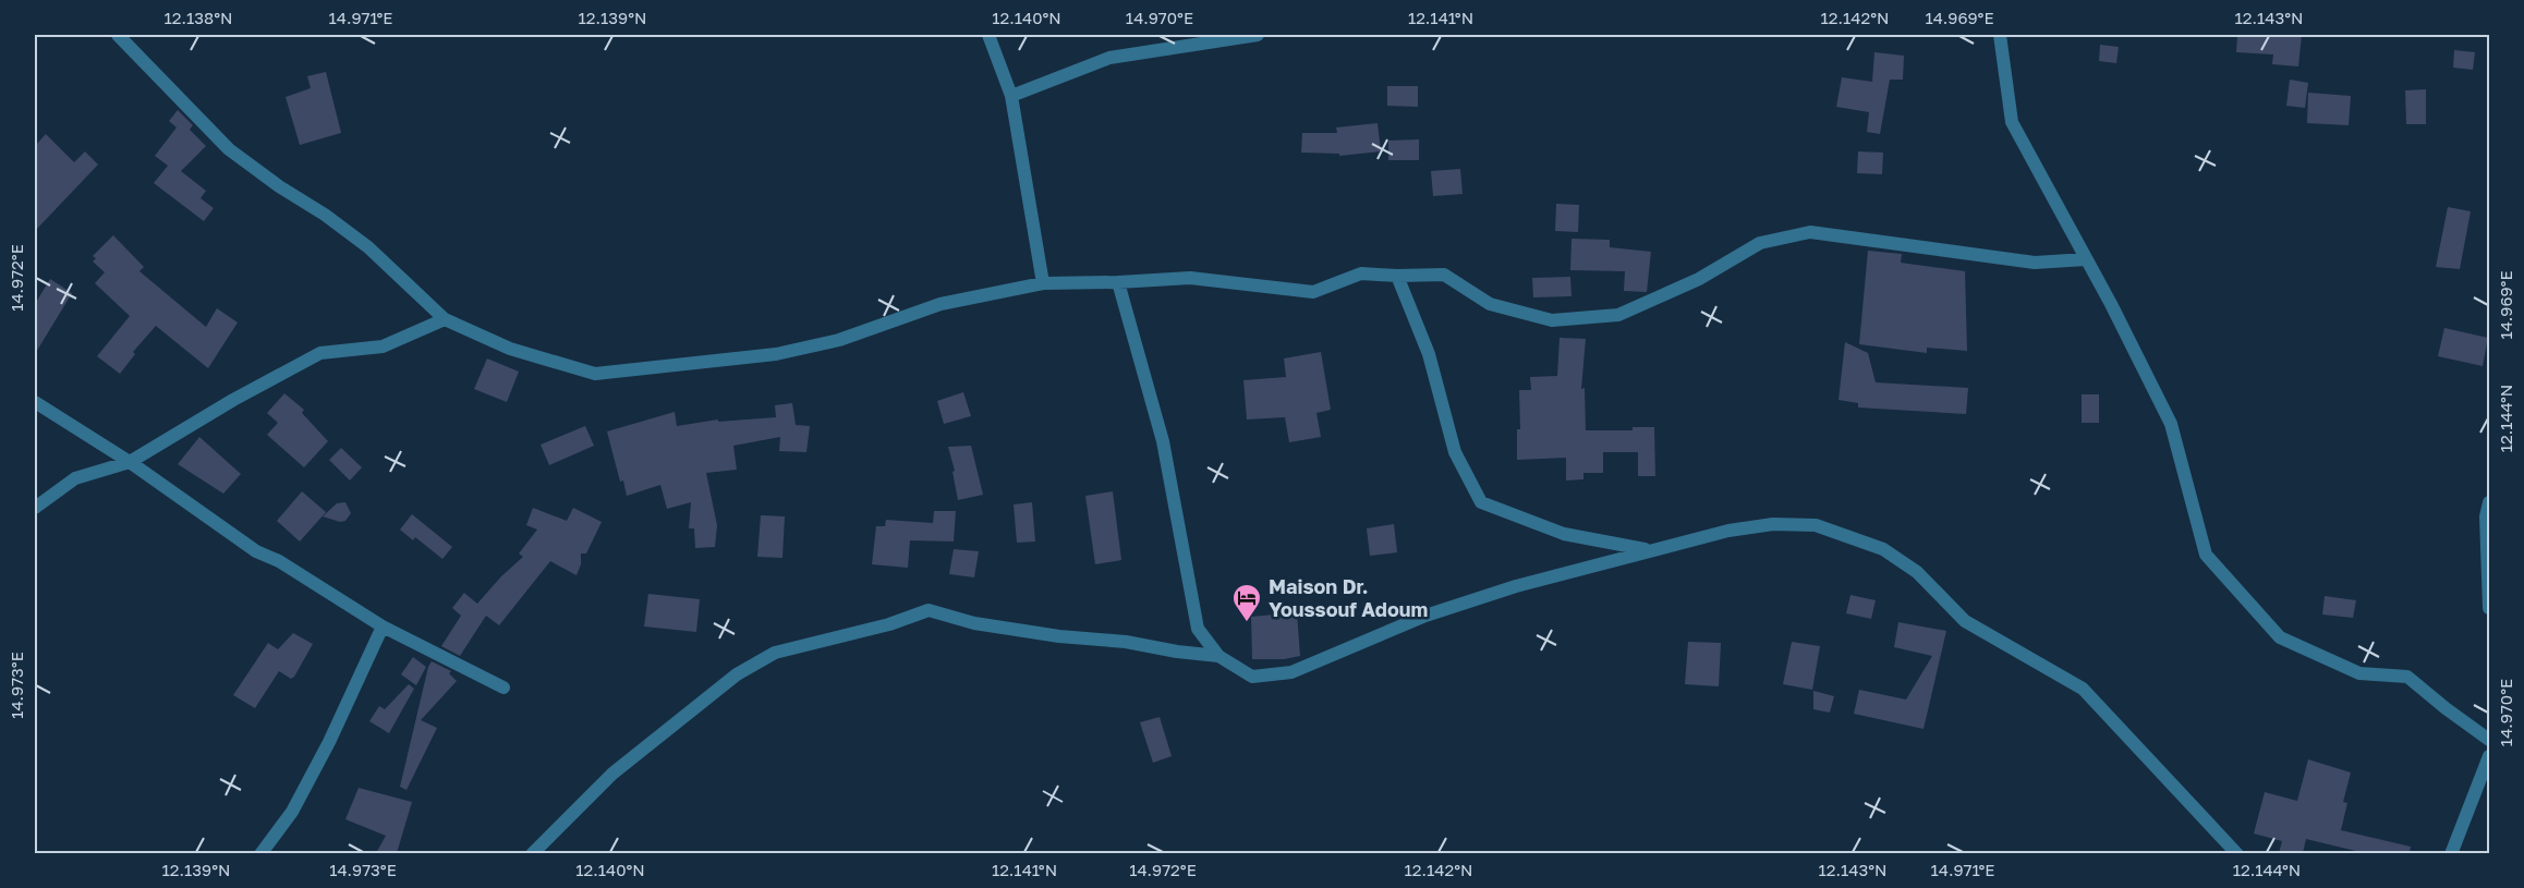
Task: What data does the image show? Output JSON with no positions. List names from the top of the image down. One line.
{"places":{"hotel":["Maison Dr. Youssouf Adoum"]},"coordinates":["12.138°N","14.971°E","12.139°N","12.140°N","14.970°E","12.141°N","12.142°N","14.969°E","12.143°N","14.972°E","12.144°N","14.973°E"]}
